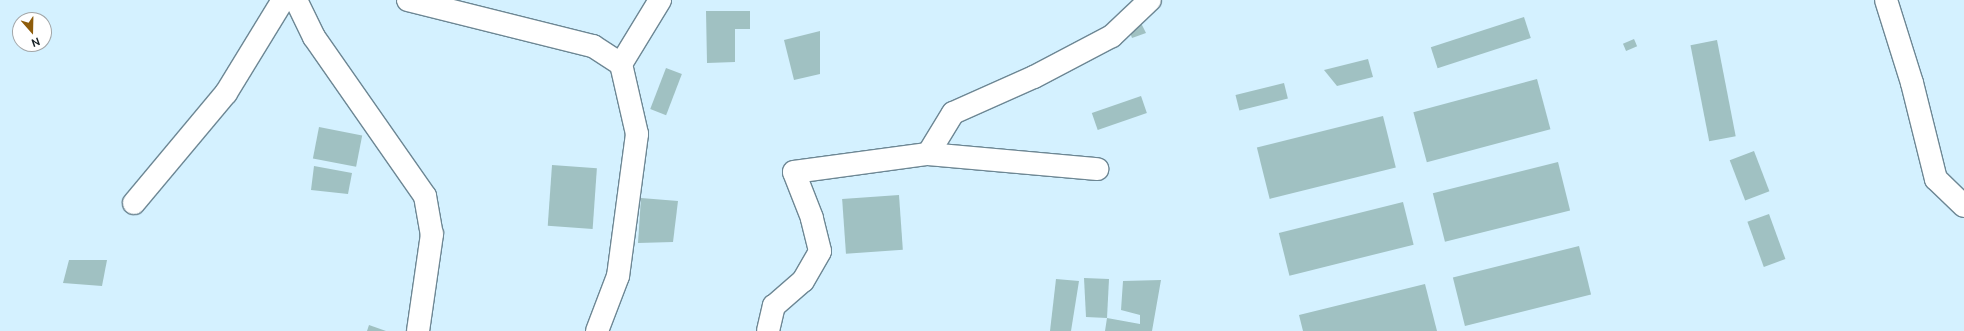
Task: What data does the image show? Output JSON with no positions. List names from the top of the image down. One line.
{"north":"bottom"}
